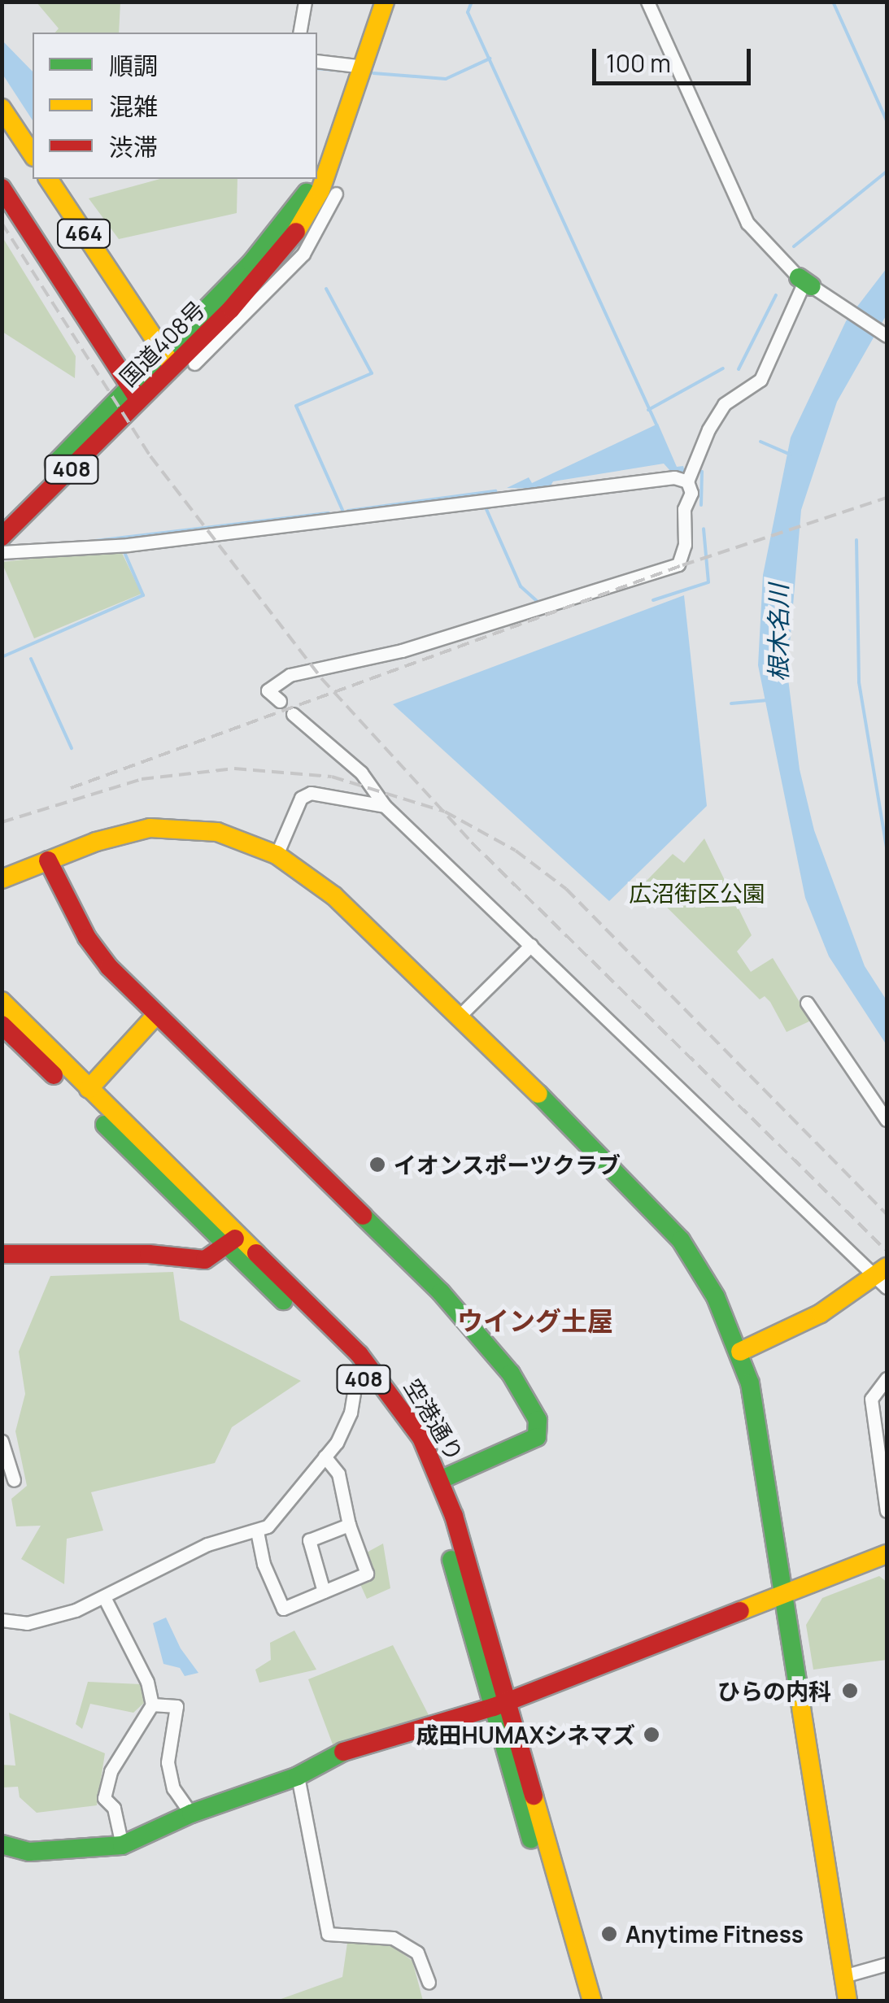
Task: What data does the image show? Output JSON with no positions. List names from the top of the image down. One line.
{"streets":{"main road":["464","国道408号","408","空港通り"]},"crossings":[["464","国道408号"]],"districts":["ウイング土屋"],"water":["根木名川"],"parks":["広沼街区公園"],"places":["イオンスポーツクラブ","ひらの内科","成田HUMAXシネマズ","Anytime Fitness"],"legend":["順調","混雑","渋滞"],"scale_bar":"100 m"}
